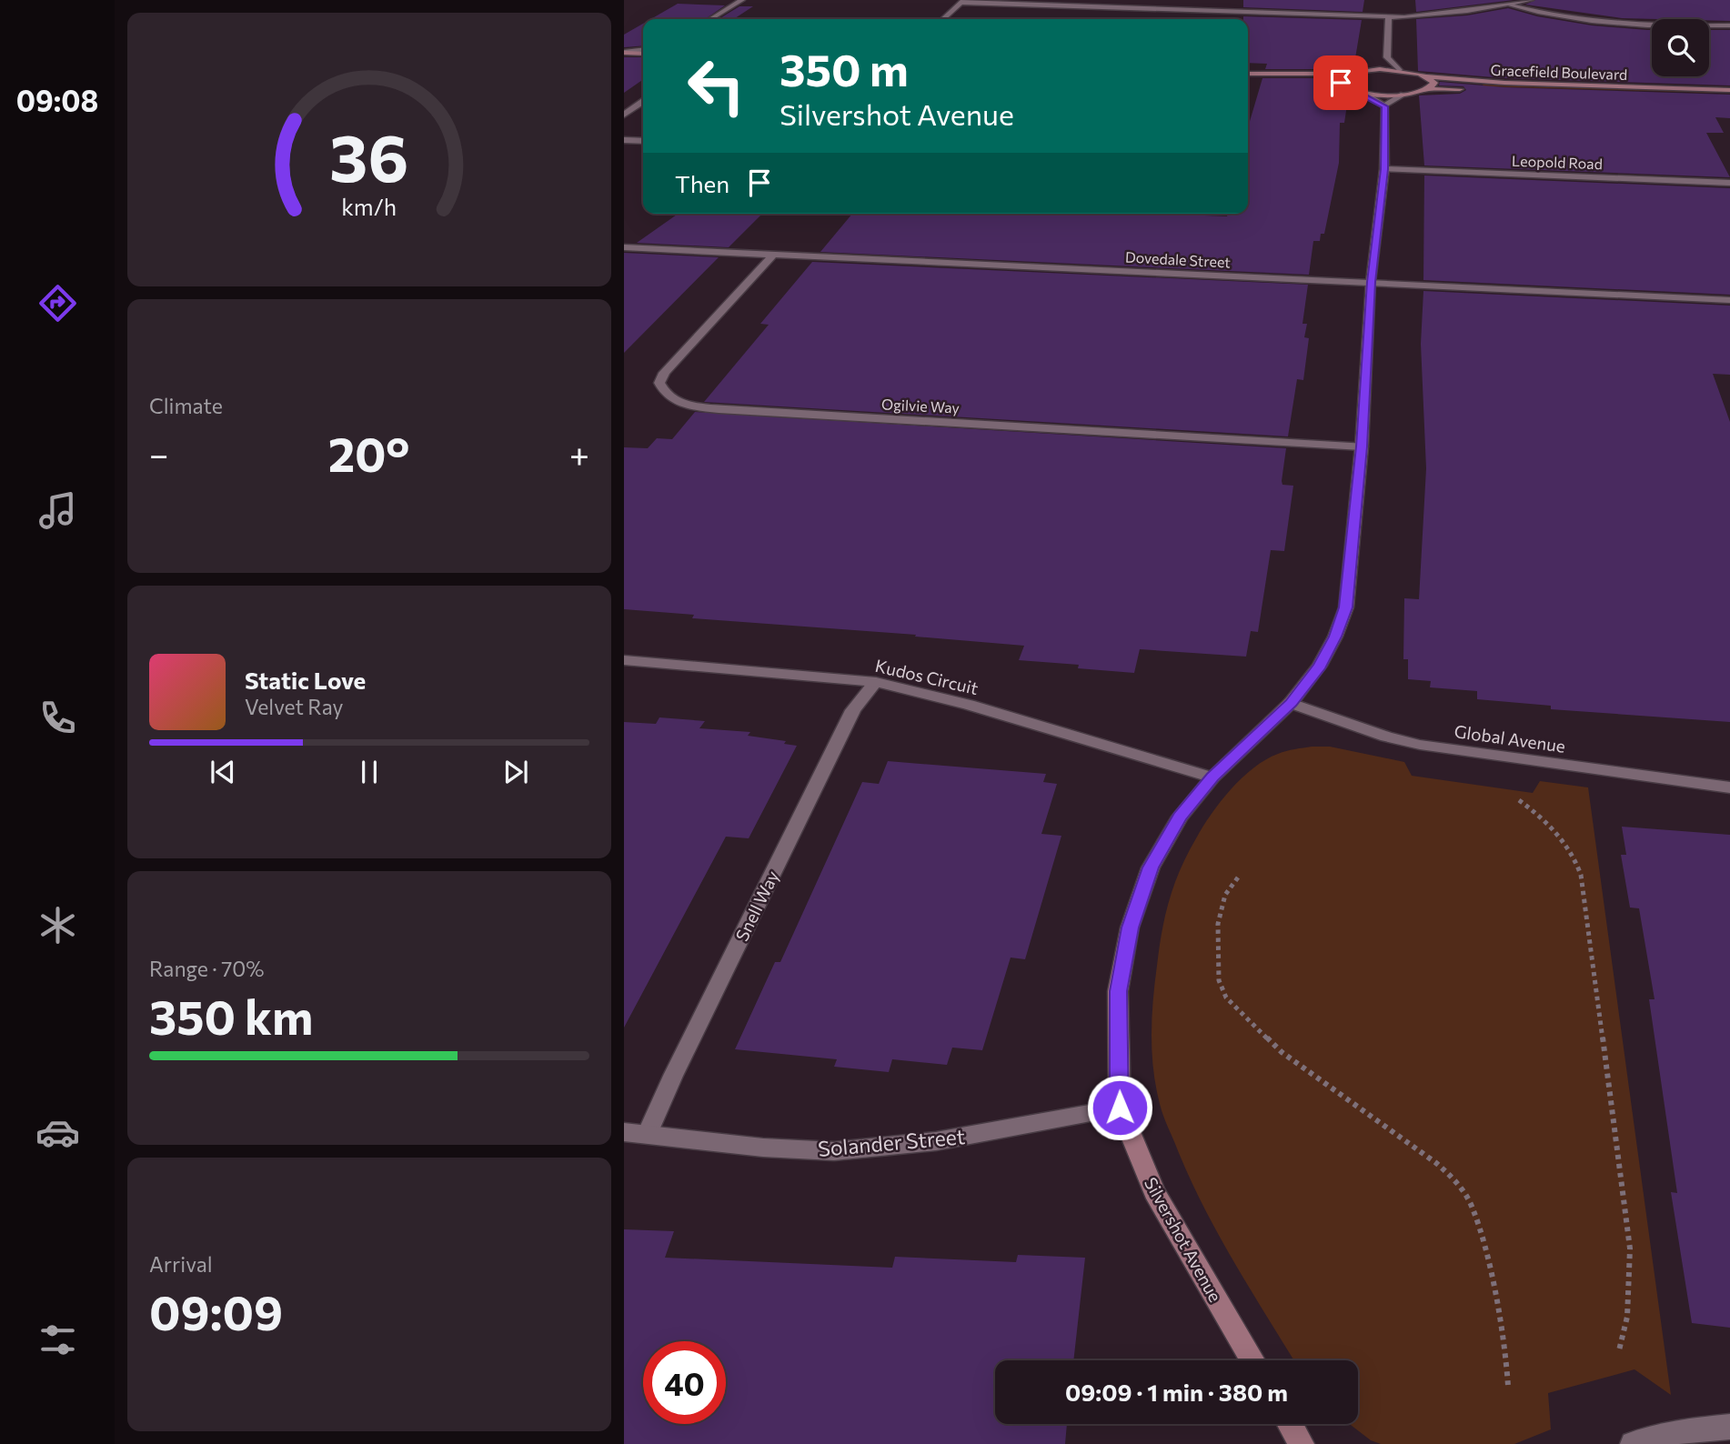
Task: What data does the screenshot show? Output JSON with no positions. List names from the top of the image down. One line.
{"streets":{"street":["Gracefield Boulevard","Leopold Road","Dovedale Street","Ogilvie Way","Kudos Circuit","Global Avenue","Snell Way","Solander Street","Silvershot Avenue"]},"crossings":[["Leopold Road","Silvershot Avenue"],["Dovedale Street","Ogilvie Way"],["Dovedale Street","Silvershot Avenue"],["Ogilvie Way","Silvershot Avenue"],["Kudos Circuit","Snell Way"],["Kudos Circuit","Silvershot Avenue"],["Global Avenue","Silvershot Avenue"],["Snell Way","Solander Street"],["Solander Street","Silvershot Avenue"]],"page":{"tabs":"09:08","turn":["350 m","Silvershot Avenue"],"then":"Then","tile":["Climate",["Range · 70%","350 km"],["Arrival","09:09"]],"heat":["−","20°","+"],"song":["Static Love","Velvet Ray"],"limit":"40","trip":"09:09 · 1 min · 380 m","gauge":["36","km/h"]}}
